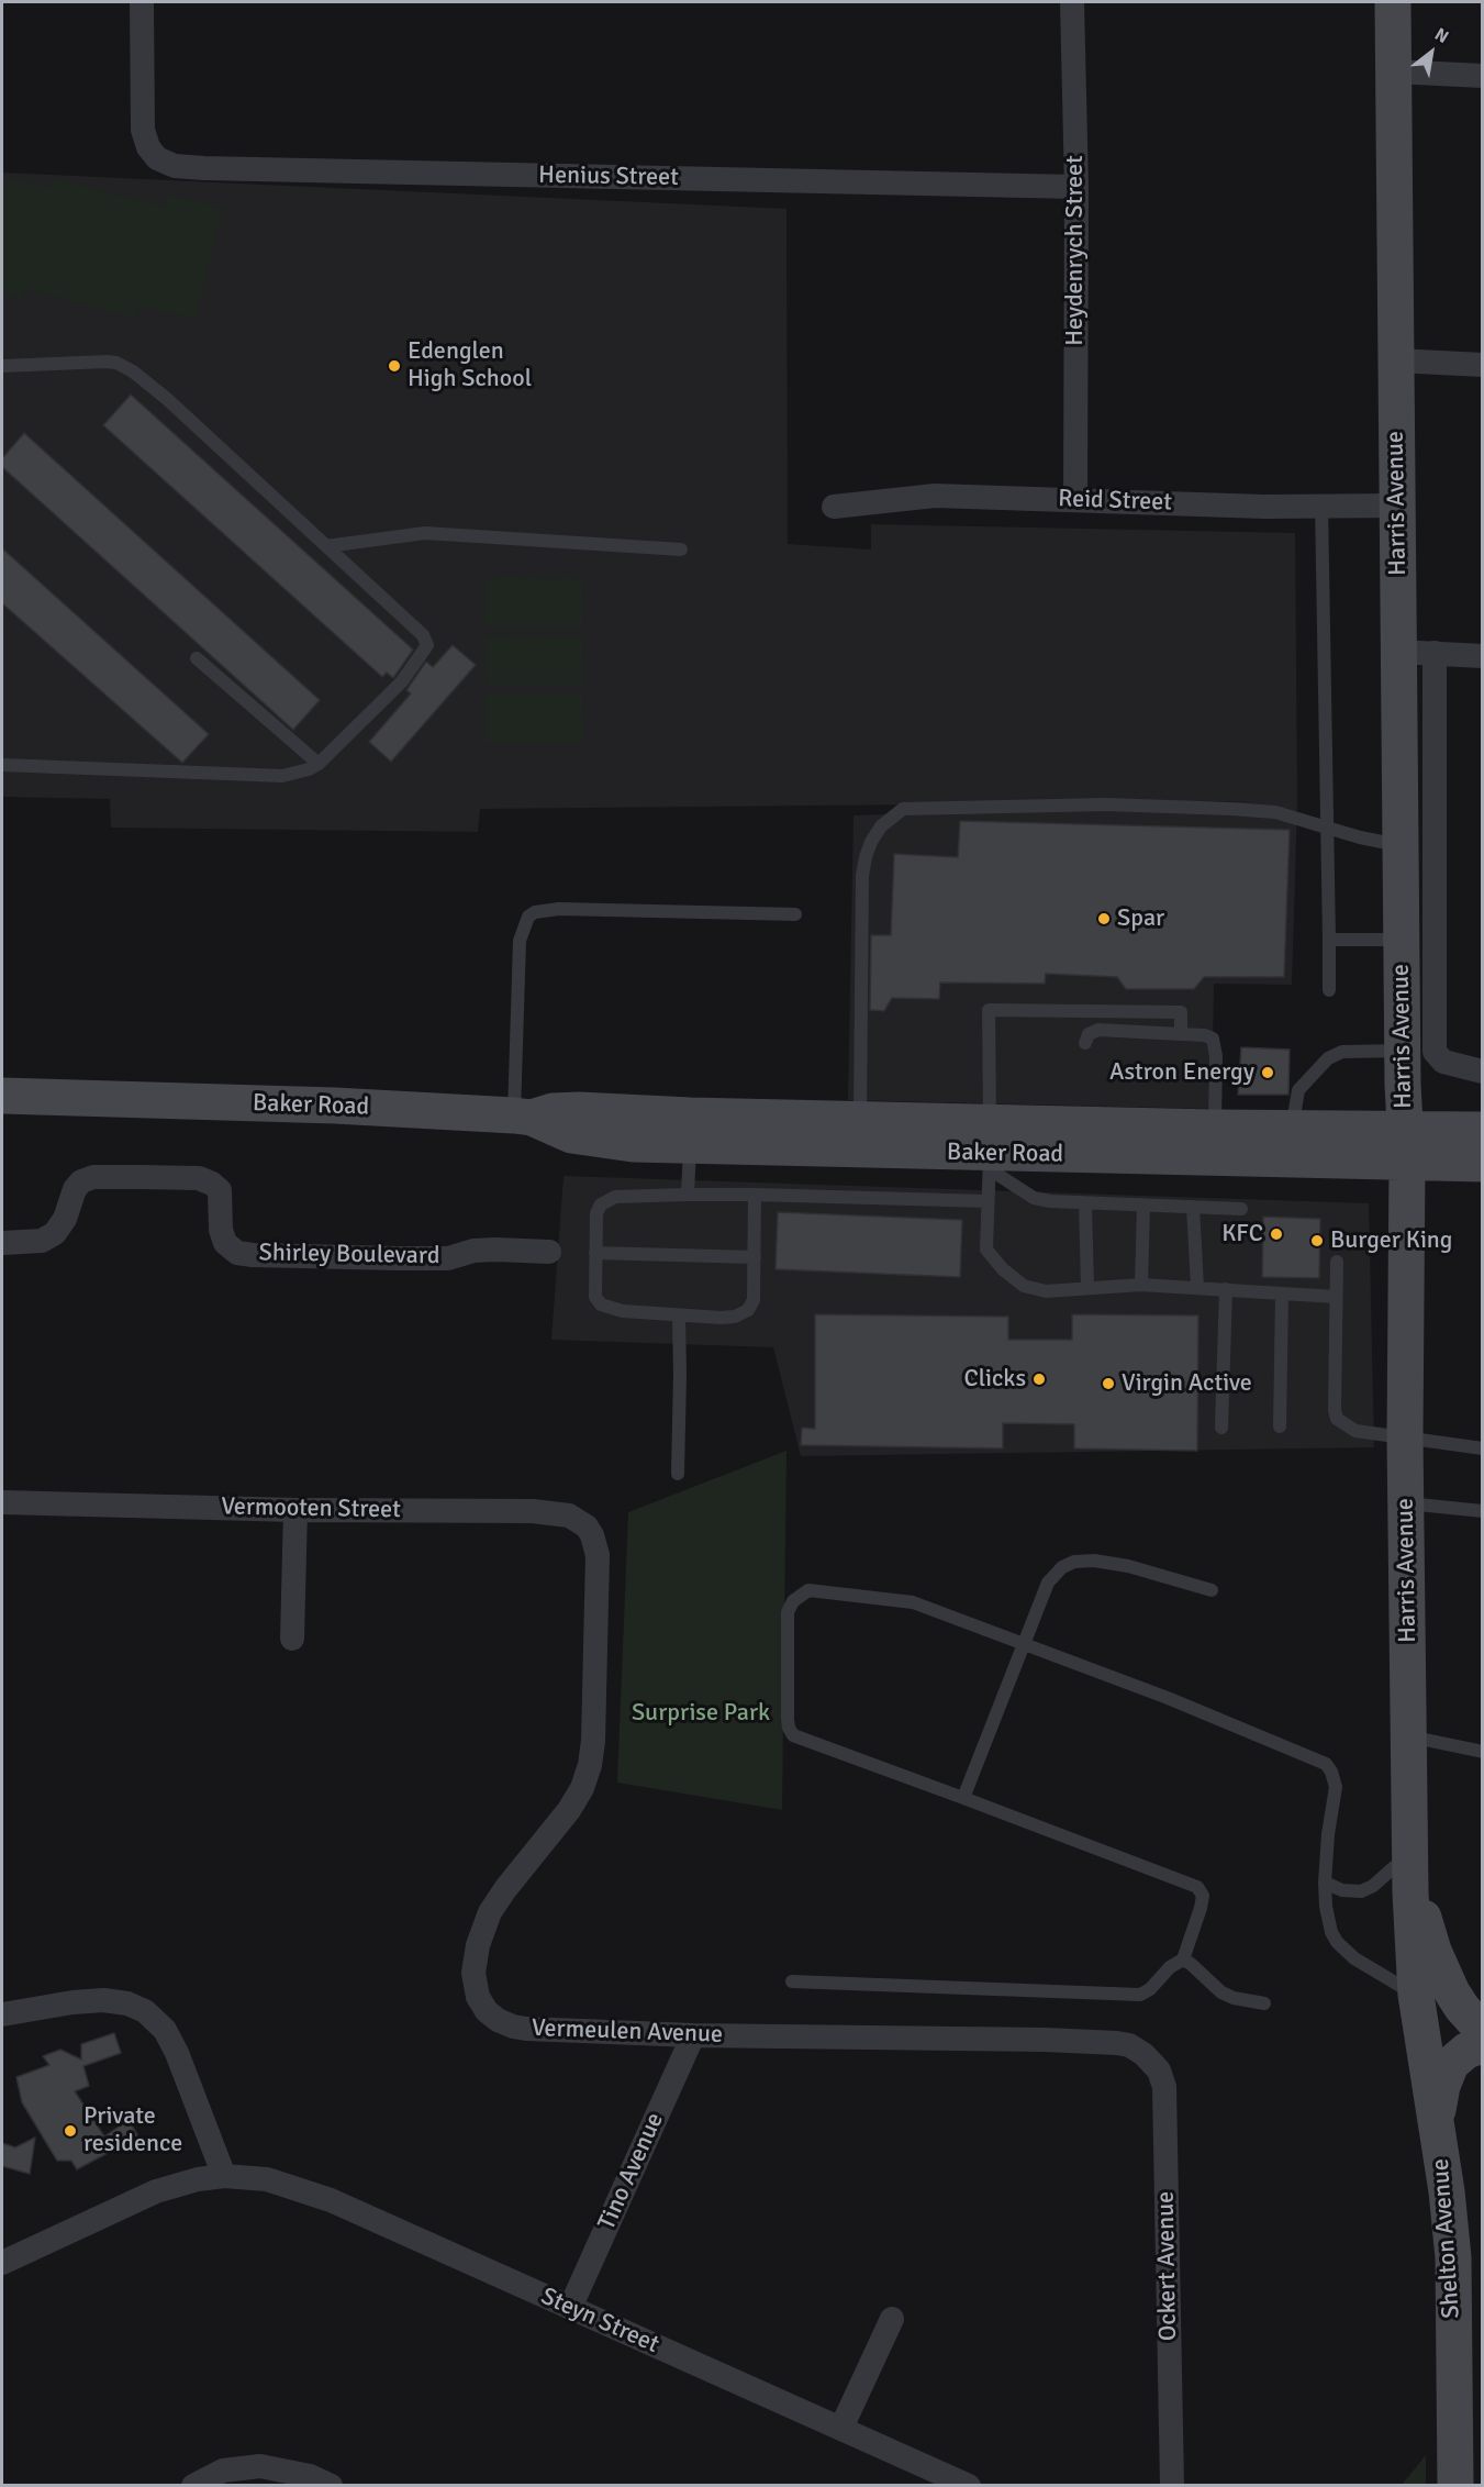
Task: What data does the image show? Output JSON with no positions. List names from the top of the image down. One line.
{"streets":{"main road":["Harris Avenue","Baker Road","Shelton Avenue"],"street":["Henius Street","Heydenrych Street","Reid Street","Shirley Boulevard","Vermooten Street","Vermeulen Avenue","Tino Avenue","Ockert Avenue","Steyn Street"]},"crossings":[["Henius Street","Heydenrych Street"],["Heydenrych Street","Reid Street"],["Reid Street","Harris Avenue"],["Harris Avenue","Baker Road"],["Harris Avenue","Shelton Avenue"],["Vermooten Street","Vermeulen Avenue"],["Vermeulen Avenue","Tino Avenue"],["Vermeulen Avenue","Ockert Avenue"],["Tino Avenue","Steyn Street"]],"parks":["Surprise Park"],"places":["Edenglen High School","Spar","Astron Energy","KFC","Burger King","Clicks","Virgin Active","Private residence"],"north":"top right"}
